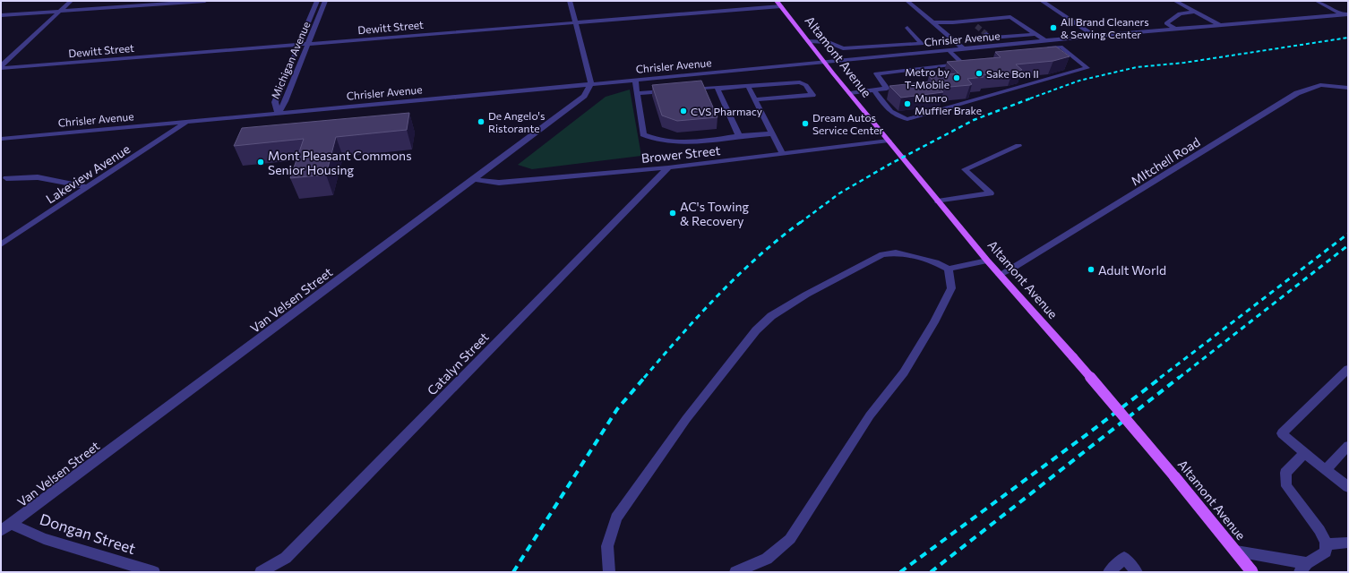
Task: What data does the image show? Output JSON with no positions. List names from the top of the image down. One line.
{"streets":{"main road":["Altamont Avenue"],"street":["Dewitt Street","Chrisler Avenue","Michigan Avenue","Brower Street","MItchell Road","Lakeview Avenue","Van Velsen Street","Catalyn Street","Dongan Street"]},"crossings":[["Dewitt Street","Altamont Avenue"],["Dewitt Street","Michigan Avenue"],["Chrisler Avenue","Altamont Avenue"],["Chrisler Avenue","Michigan Avenue"],["Chrisler Avenue","Lakeview Avenue"],["Chrisler Avenue","Van Velsen Street"],["Altamont Avenue","Brower Street"],["Altamont Avenue","MItchell Road"],["Brower Street","Van Velsen Street"],["Brower Street","Catalyn Street"],["Van Velsen Street","Dongan Street"]],"places":["All Brand Cleaners & Sewing Center","Sake Bon II","Metro by T-Mobile","Munro Muffler Brake","CVS Pharmacy","De Angelo's Ristorante","Dream Autos Service Center","Mont Pleasant Commons Senior Housing","AC's Towing & Recovery","Adult World"]}
